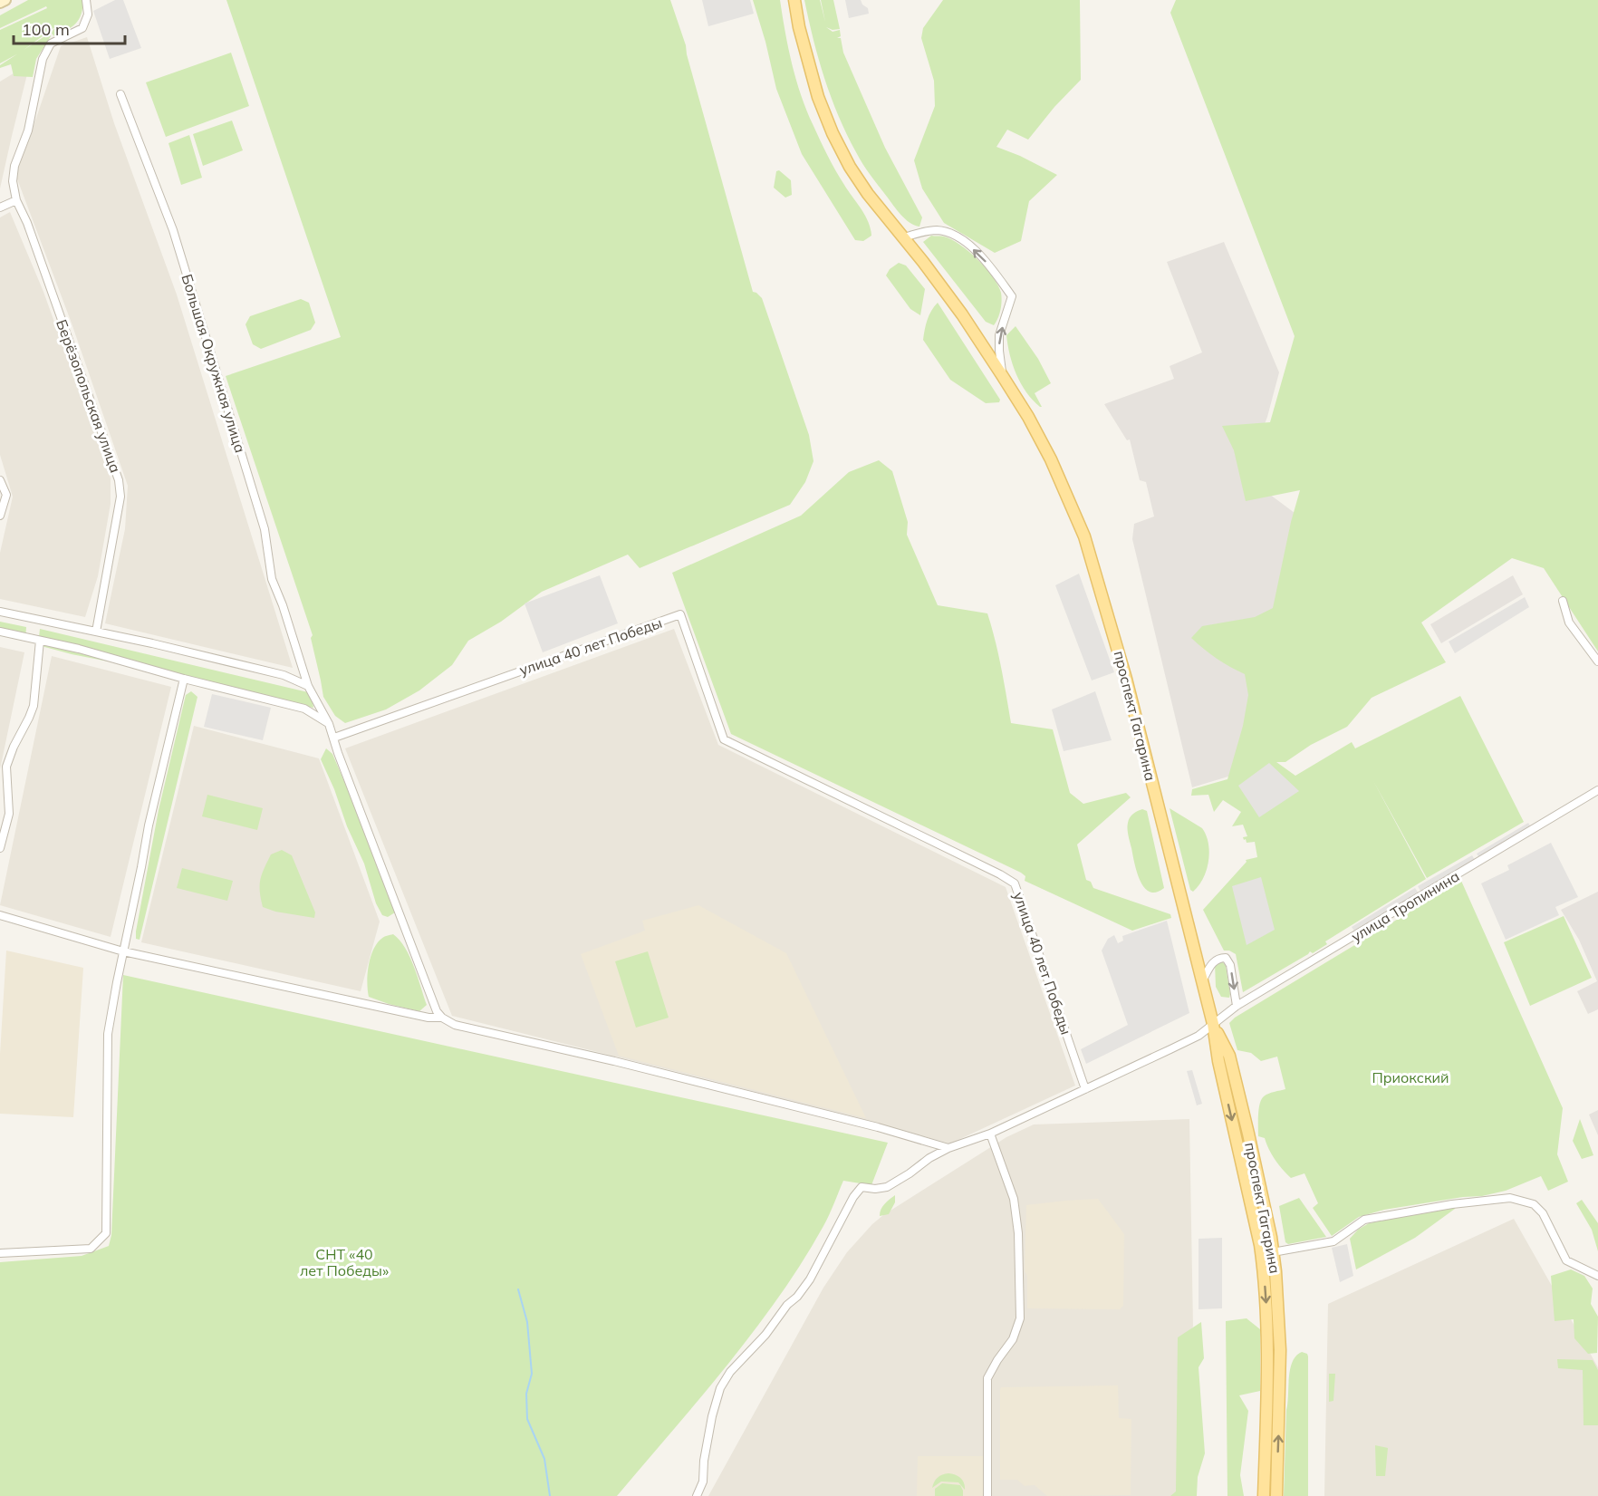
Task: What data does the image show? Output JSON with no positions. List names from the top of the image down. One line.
{"streets":{"main road":["проспект Гагарина"],"street":["Большая Окружная улица","Берёзопольская улица","улица 40 лет Победы","улица Тропинина"]},"crossings":[["Большая Окружная улица","улица 40 лет Победы"],["улица 40 лет Победы","улица Тропинина"],["проспект Гагарина","улица Тропинина"]],"parks":["Приокский","СНТ «40 лет Победы»"],"scale_bar":"100 m"}
